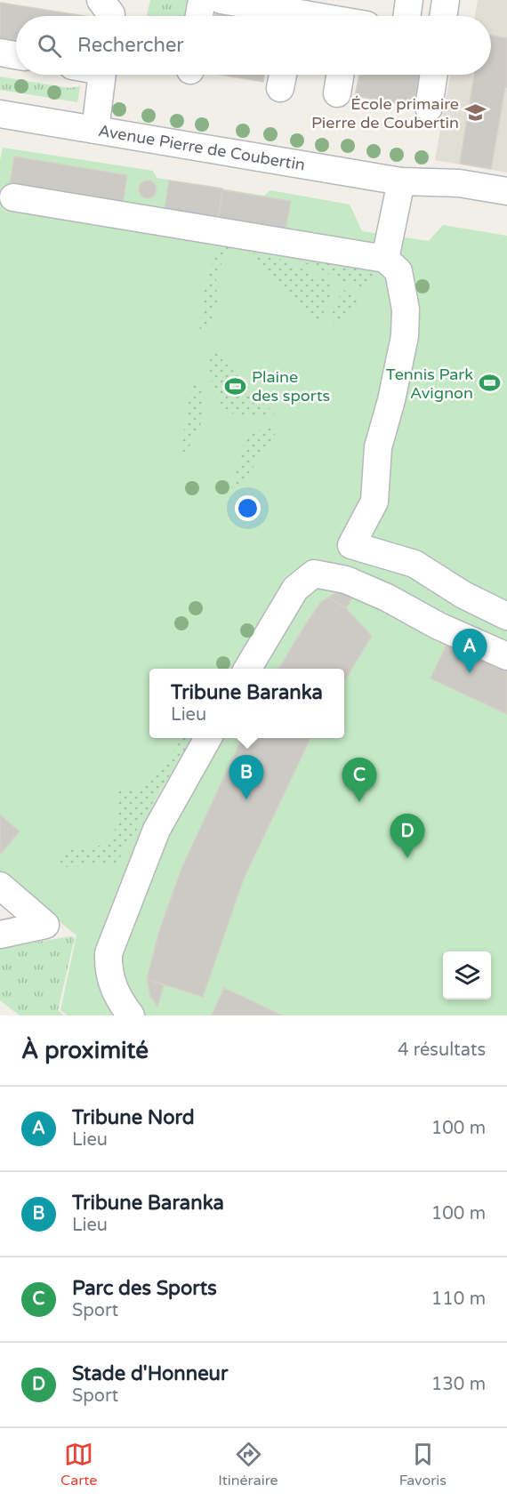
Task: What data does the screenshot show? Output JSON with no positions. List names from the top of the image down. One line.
{"streets":{"street":["Avenue Pierre de Coubertin"]},"places":{"school or university":["École primaire Pierre de Coubertin"],"sports":["Tennis Park Avignon","Plaine des sports"]},"page":{"search":"Rechercher","pins":["A","B","C","D"],"popup":["Tribune Baranka","Lieu"],"heading":["À proximité","4 résultats"],"list":[{"mark":"A","name":"Tribune Nord","note":"Lieu","value":"100 m"},{"mark":"B","name":"Tribune Baranka","note":"Lieu","value":"100 m"},{"mark":"C","name":"Parc des Sports","note":"Sport","value":"110 m"},{"mark":"D","name":"Stade d'Honneur","note":"Sport","value":"130 m"}],"nav":["Carte","Itinéraire","Favoris"]}}
